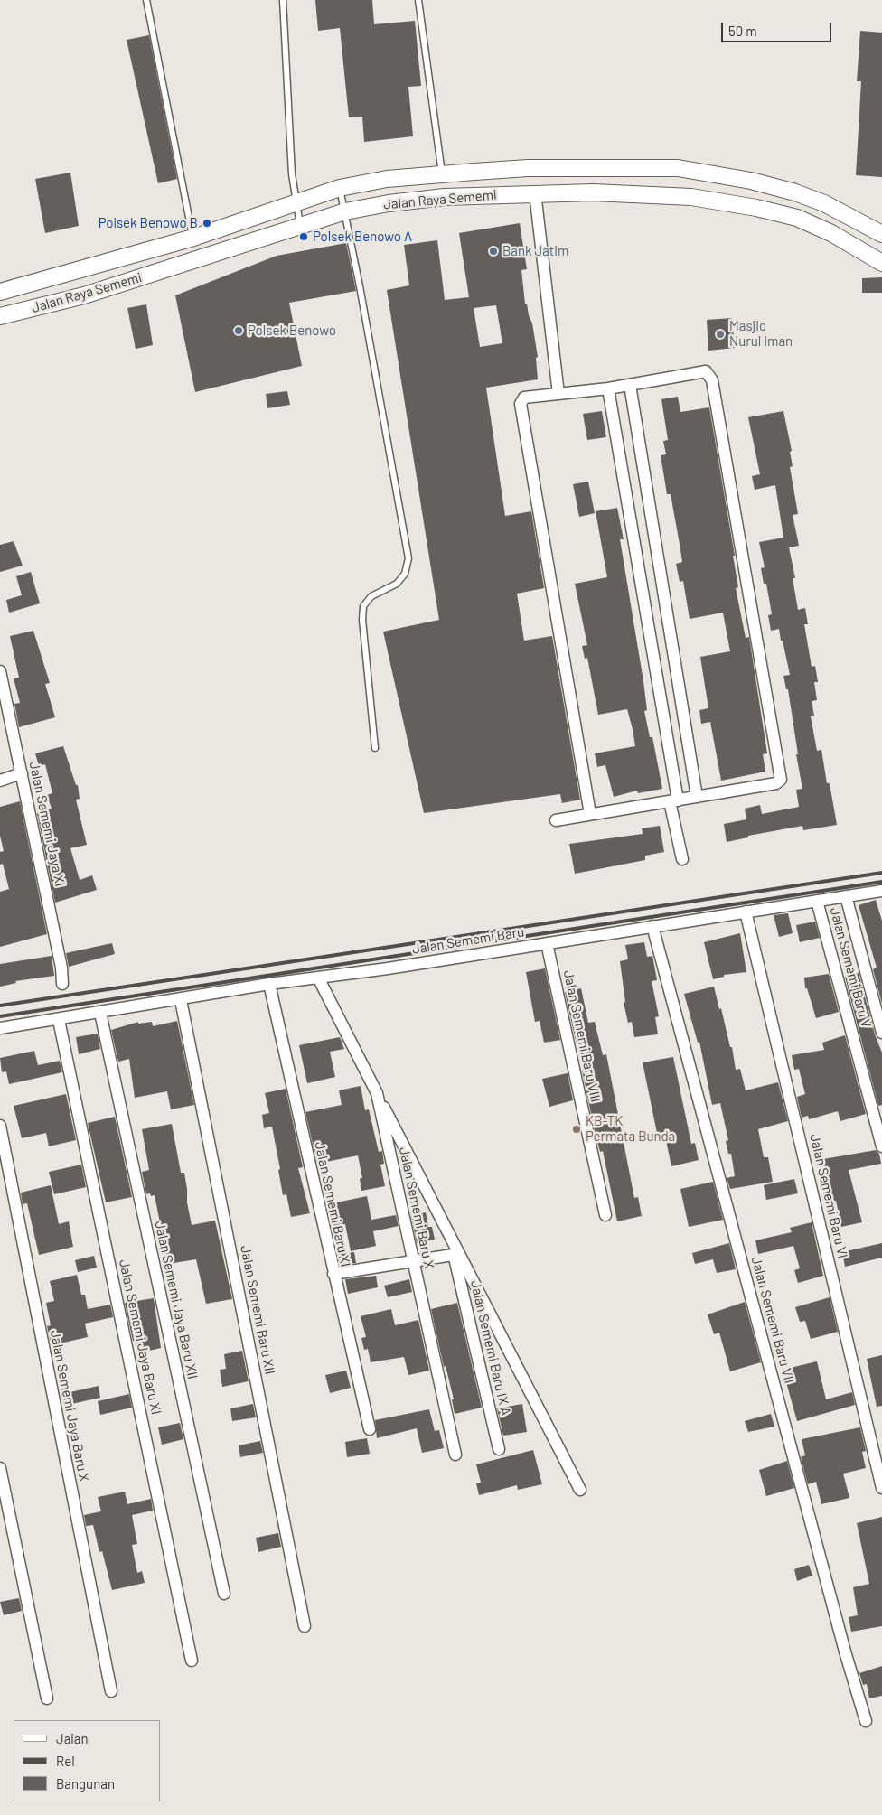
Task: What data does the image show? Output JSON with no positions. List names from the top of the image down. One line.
{"streets":{"main road":["Jalan Raya Sememi"],"street":["Jalan Sememi Jaya XI","Jalan Sememi Baru","Jalan Sememi Baru V","Jalan Sememi Baru VIII","Jalan Sememi Baru VI","Jalan Sememi Baru XI","Jalan Sememi Baru X","Jalan Sememi Jaya Baru XII","Jalan Sememi Baru XII","Jalan Sememi Baru VII","Jalan Sememi Jaya Baru XI","Jalan Sememi Baru IX A","Jalan Sememi Jaya Baru X"]},"crossings":[["Jalan Sememi Baru","Jalan Sememi Baru V"],["Jalan Sememi Baru","Jalan Sememi Baru VIII"],["Jalan Sememi Baru","Jalan Sememi Baru VI"],["Jalan Sememi Baru","Jalan Sememi Baru XI"],["Jalan Sememi Baru","Jalan Sememi Baru X"],["Jalan Sememi Baru","Jalan Sememi Jaya Baru XII"],["Jalan Sememi Baru","Jalan Sememi Baru XII"],["Jalan Sememi Baru","Jalan Sememi Baru VII"],["Jalan Sememi Baru","Jalan Sememi Jaya Baru XI"]],"places":["Polsek Benowo B","Polsek Benowo A","Bank Jatim","Polsek Benowo","Masjid Nurul Iman","KB-TK Permata Bunda"],"legend":["Jalan","Rel","Bangunan"],"scale_bar":"50 m"}
